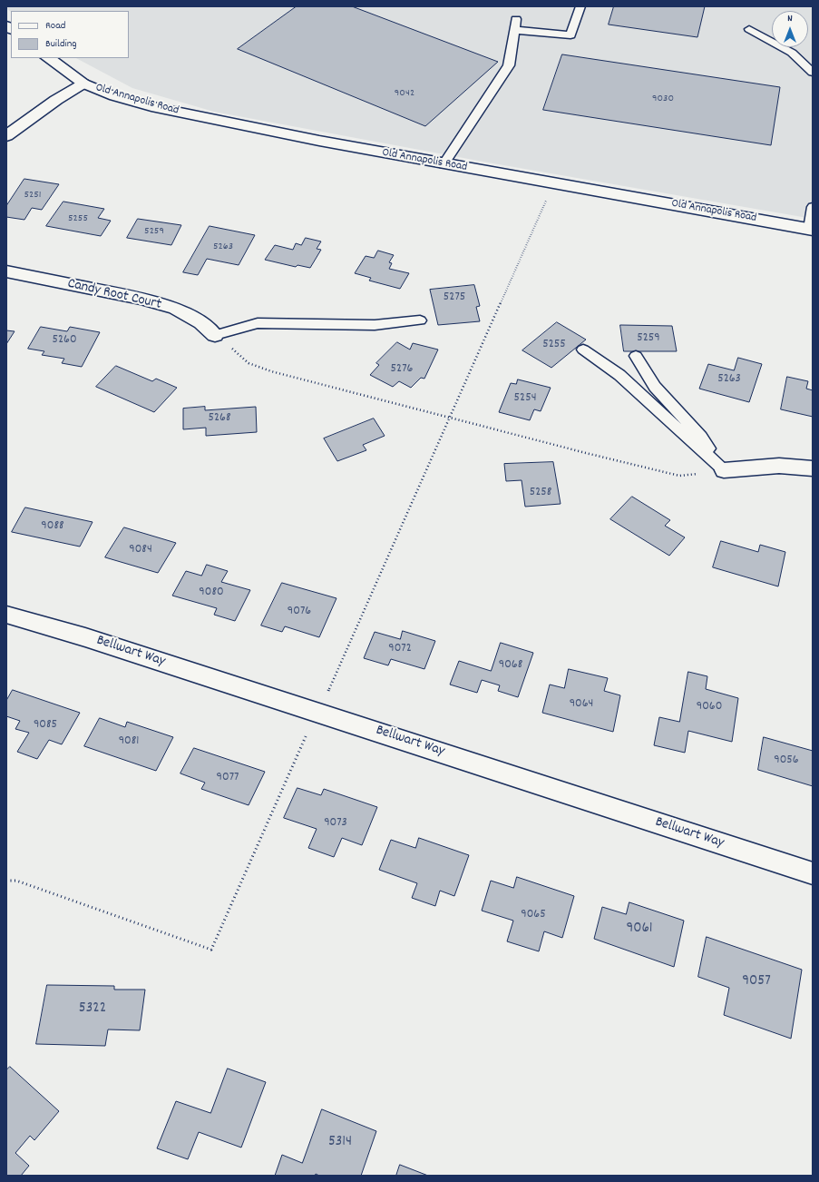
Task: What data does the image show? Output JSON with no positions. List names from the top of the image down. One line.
{"streets":{"street":["Old Annapolis Road","Candy Root Court","Bellwart Way"]},"house_numbers":["9042","9030","5251","5255","5259","5263","5275","5259","5260","5255","5276","5263","5254","5268","5258","9088","9084","9080","9076","9072","9068","9064","9060","9085","9081","9056","9077","9073","9065","9061","9057","5322","5314"],"legend":["Road","Building"],"north":"top"}
